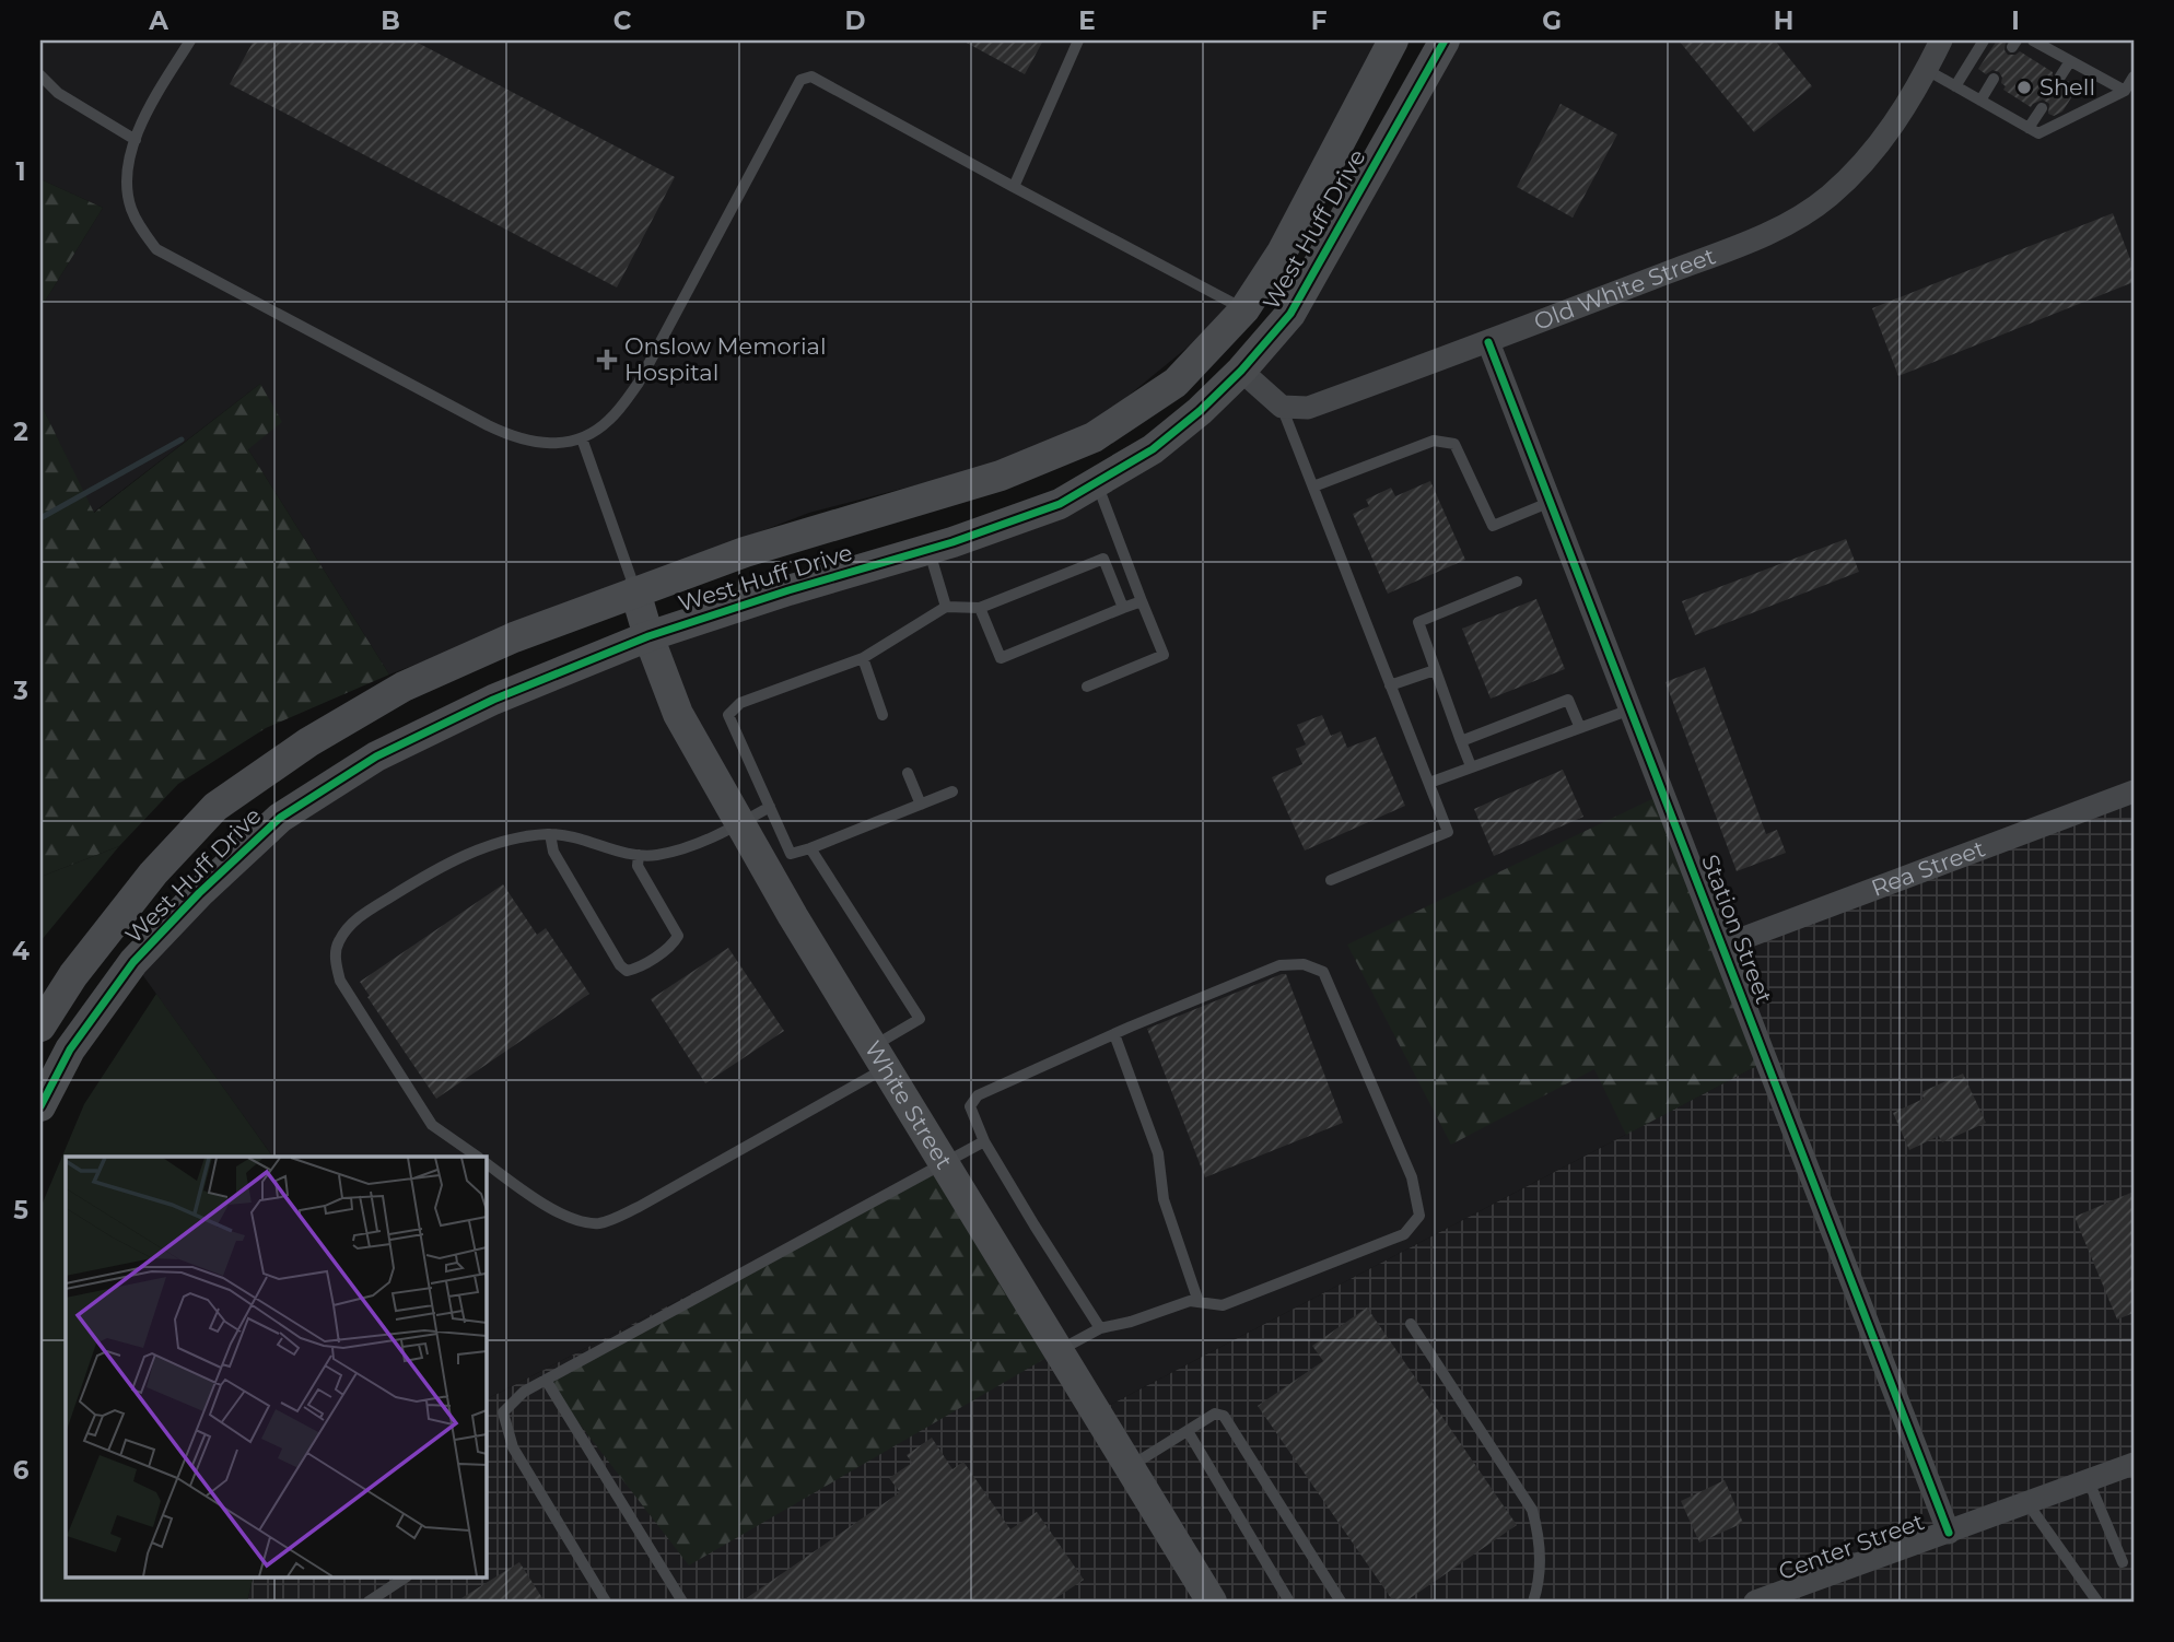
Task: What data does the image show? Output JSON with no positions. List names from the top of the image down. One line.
{"streets":{"street":["West Huff Drive","Old White Street","Rea Street","Station Street","White Street","Center Street"]},"crossings":[["West Huff Drive","White Street"],["Old White Street","Station Street"],["Rea Street","Station Street"],["Station Street","Center Street"]],"places":{"other":["Shell"],"health":["Onslow Memorial Hospital"]},"grid":{"columns":["A","B","C","D","E","F","G","H","I"],"rows":["1","2","3","4","5","6"]}}
